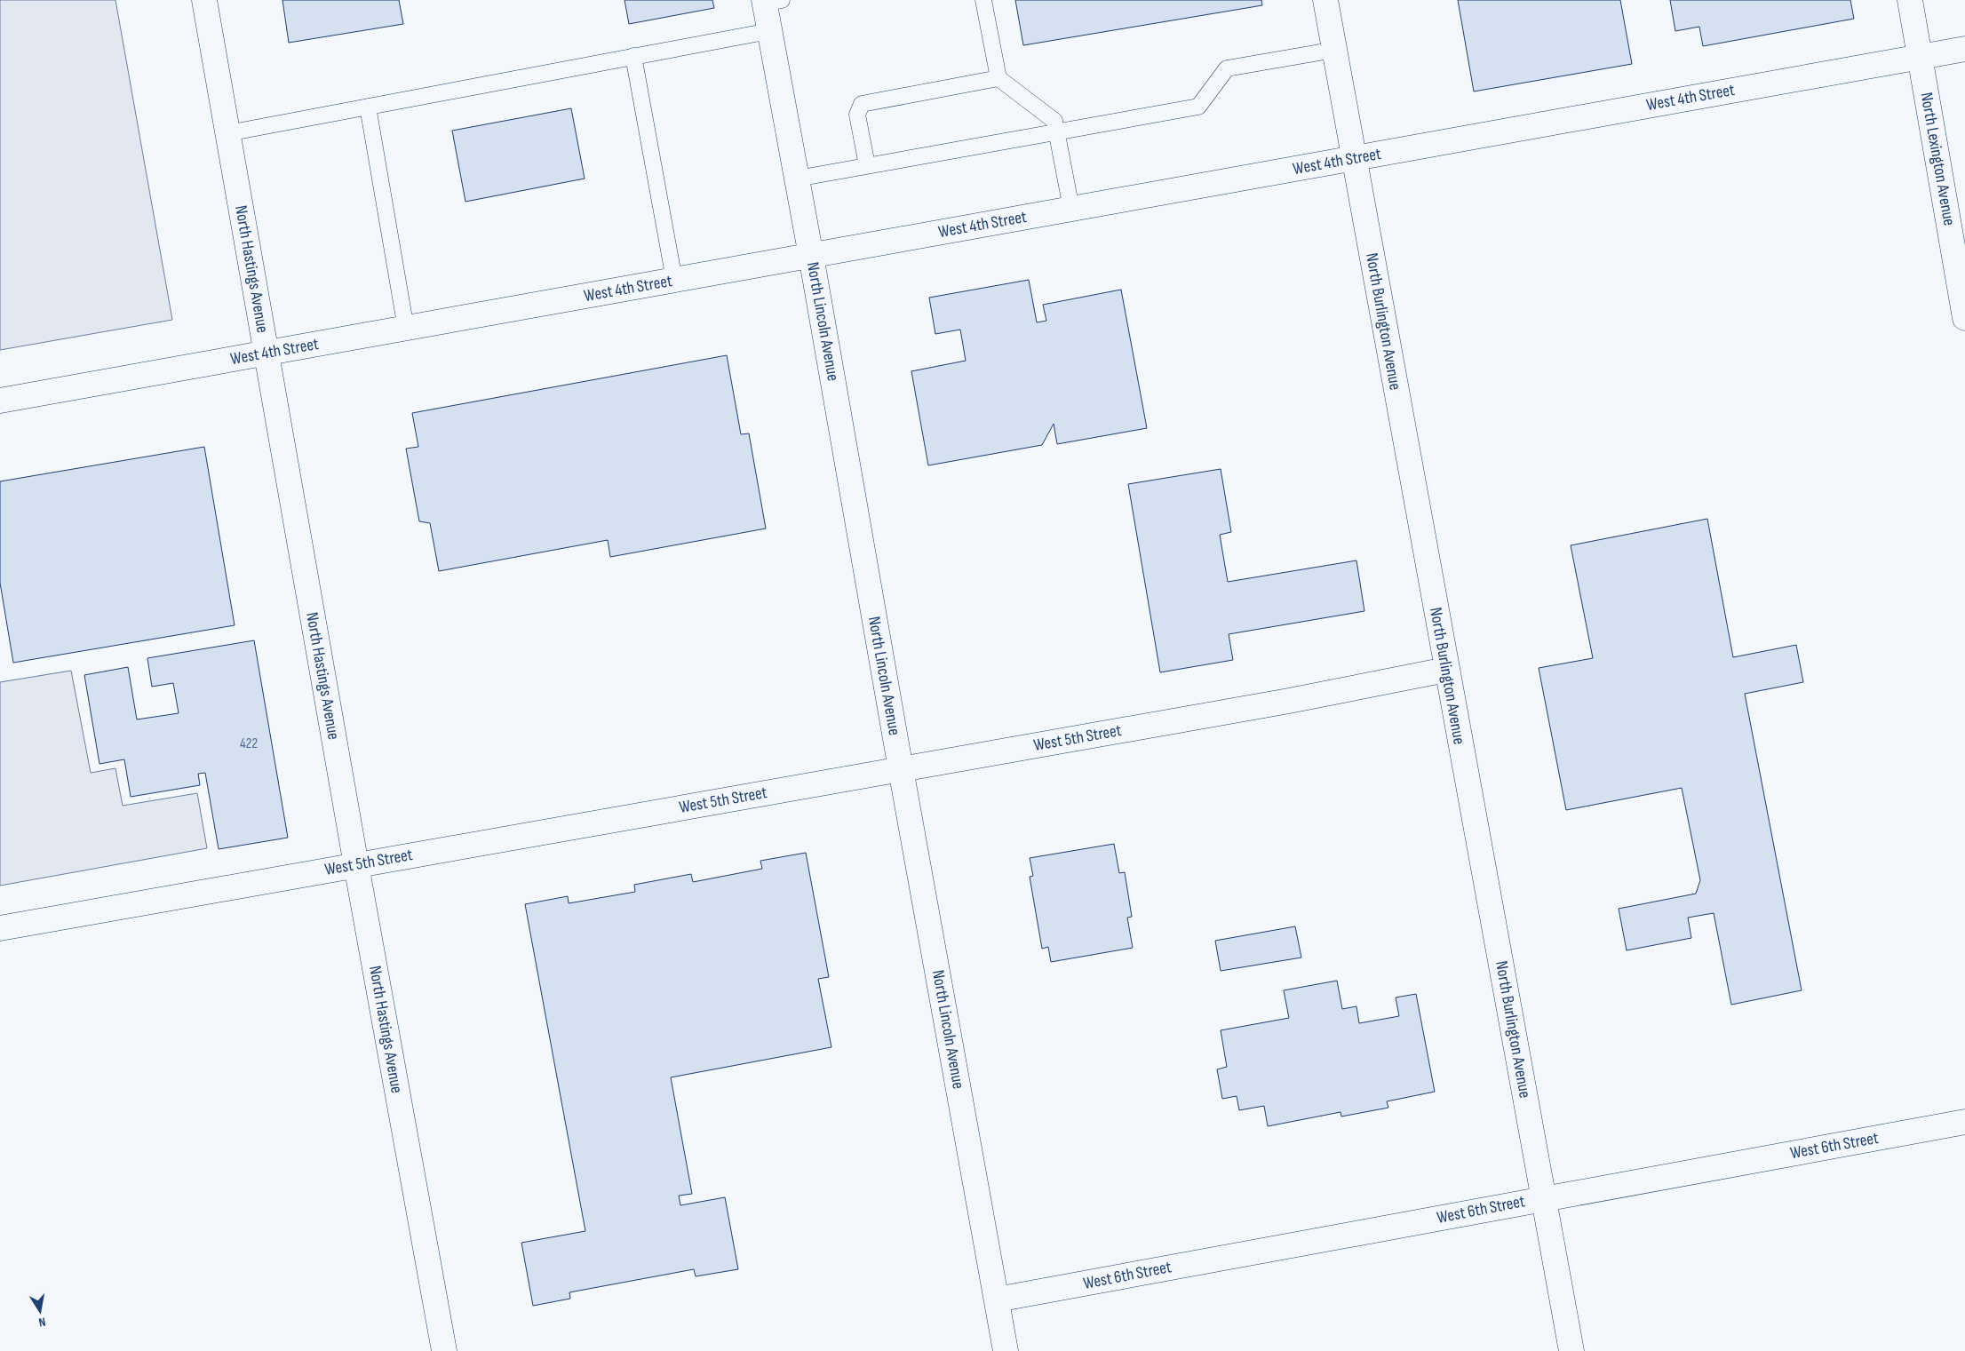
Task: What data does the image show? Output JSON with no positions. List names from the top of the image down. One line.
{"streets":{"main road":["West 4th Street","North Lexington Avenue","North Hastings Avenue","North Lincoln Avenue","North Burlington Avenue","West 5th Street","West 6th Street"]},"crossings":[["West 4th Street","North Lexington Avenue"],["West 4th Street","North Hastings Avenue"],["West 4th Street","North Lincoln Avenue"],["West 4th Street","North Burlington Avenue"],["North Hastings Avenue","West 5th Street"],["North Lincoln Avenue","West 5th Street"],["North Lincoln Avenue","West 6th Street"],["North Burlington Avenue","West 5th Street"],["North Burlington Avenue","West 6th Street"]],"house_numbers":["422"],"north":"bottom"}
